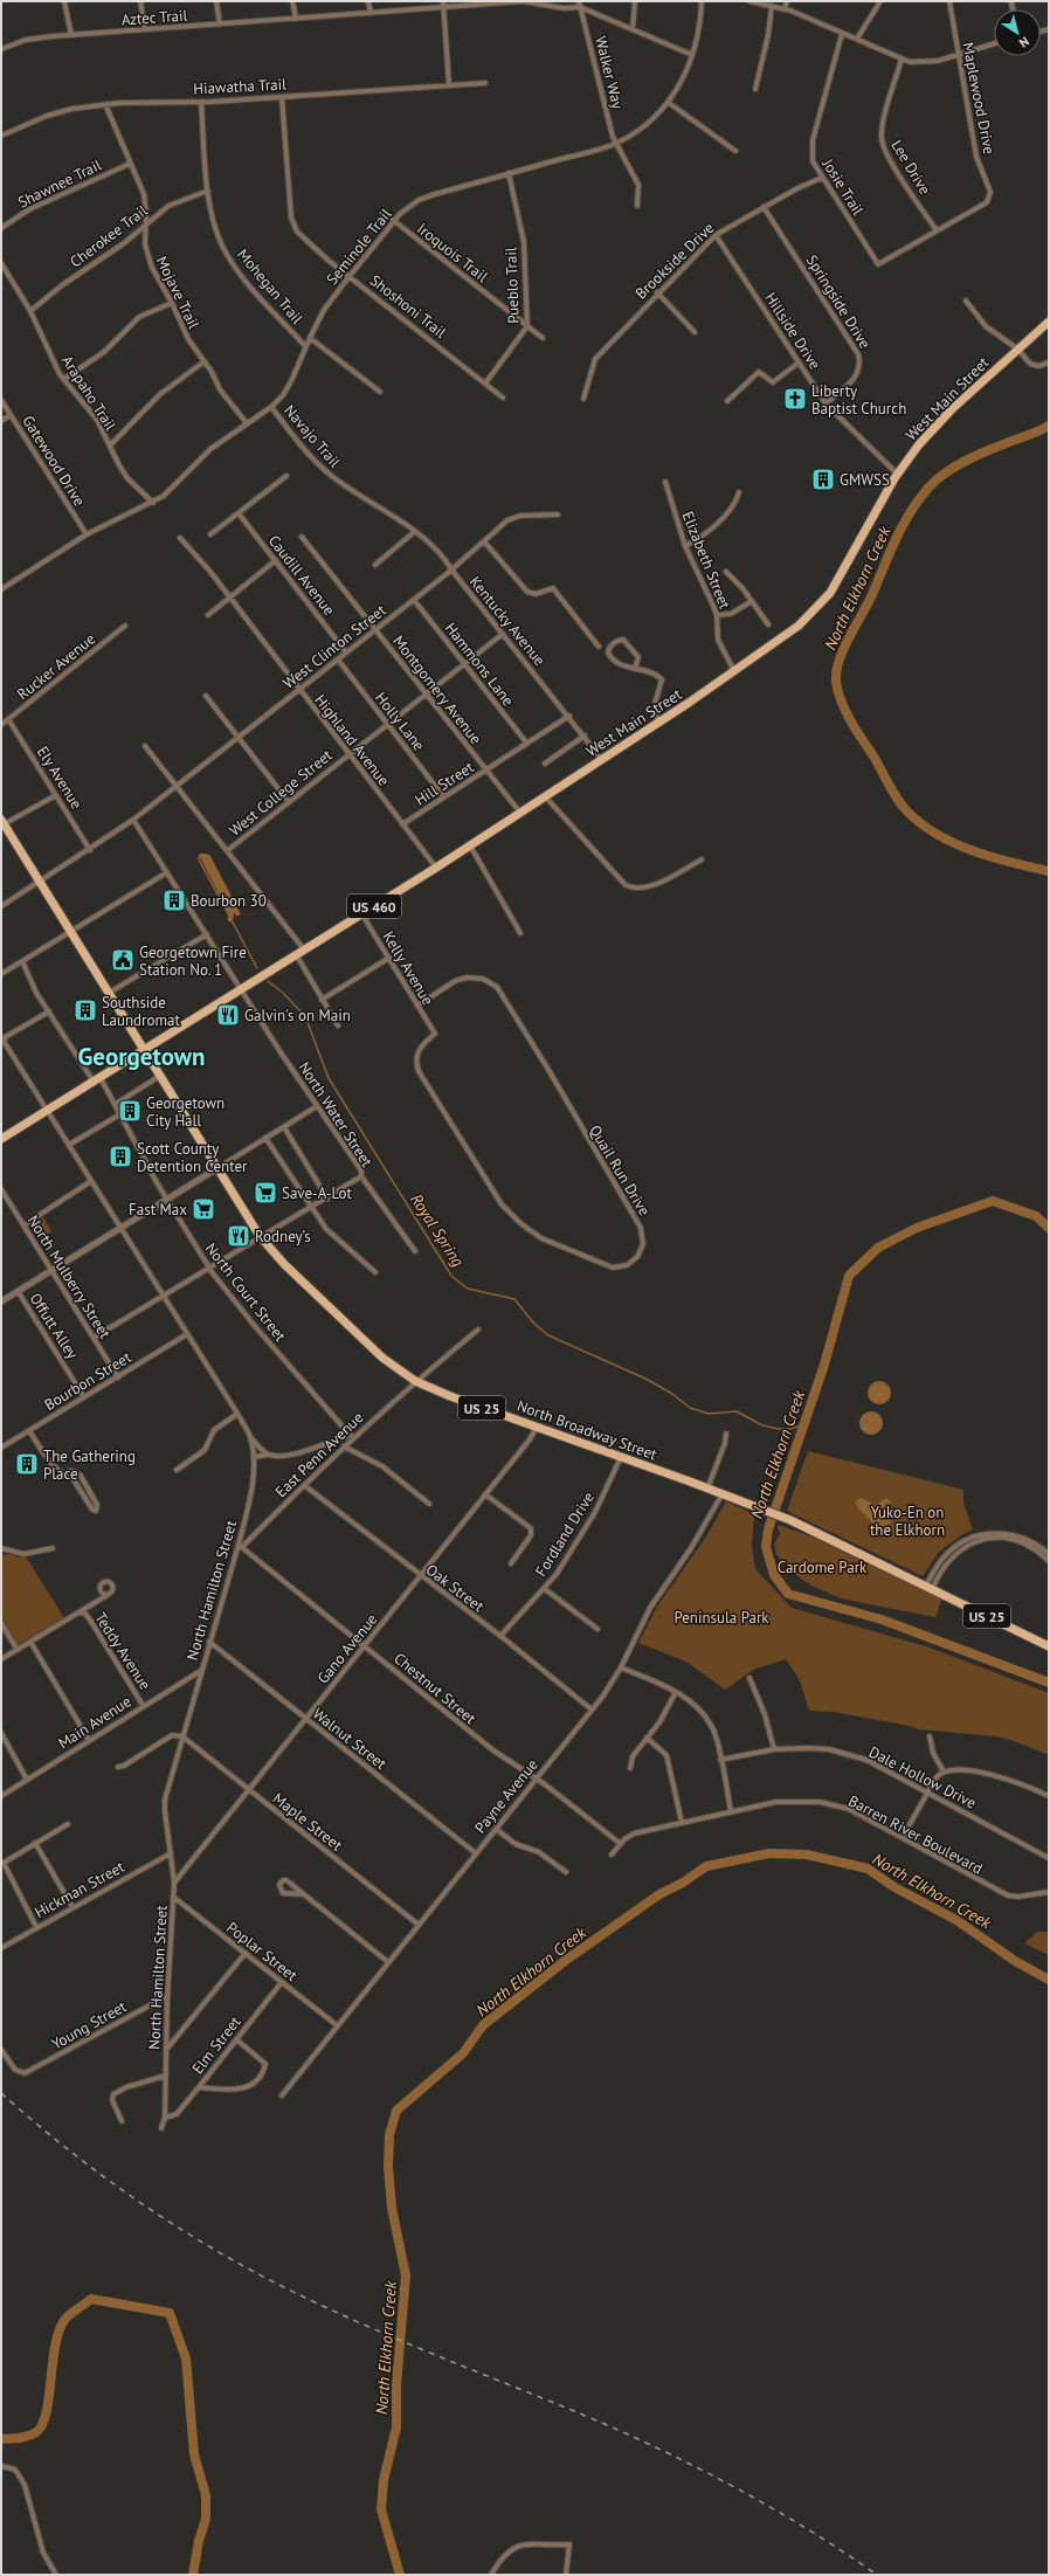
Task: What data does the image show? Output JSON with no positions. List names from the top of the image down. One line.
{"streets":{"main road":["West Main Street","US 460","US 25","North Broadway Street"],"street":["Aztec Trail","Walker Way","Hiawatha Trail","Maplewood Drive","Lee Drive","Shawnee Trail","Josie Trail","Cherokee Trail","Seminole Trail","Iroquois Trail","Brookside Drive","Pueblo Trail","Mohegan Trail","Mojave Trail","Springside Drive","Shoshoni Trail","Hillside Drive","Arapaho Trail","Navajo Trail","Gatewood Drive","Elizabeth Street","Caudill Avenue","Kentucky Avenue","West Clinton Street","Hammons Lane","Rucker Avenue","Montgomery Avenue","Holly Lane","Highland Avenue","Ely Avenue","Hill Street","West College Street","Kelly Avenue","North Water Street","Quail Run Drive","North Mulberry Street","North Court Street","Offutt Alley","Bourbon Street","East Penn Avenue","Fordland Drive","Oak Street","North Hamilton Street","Gano Avenue","Teddy Avenue","Chestnut Street","Main Avenue","Walnut Street","Dale Hollow Drive","Payne Avenue","Maple Street","Barren River Boulevard","Hickman Street","Poplar Street","Young Street","Elm Street"]},"crossings":[["Aztec Trail","Walker Way"],["Aztec Trail","Seminole Trail"],["Walker Way","Seminole Trail"],["Hiawatha Trail","Mohegan Trail"],["Hiawatha Trail","Mojave Trail"],["Hiawatha Trail","Shoshoni Trail"],["Maplewood Drive","Lee Drive"],["Maplewood Drive","Josie Trail"],["Lee Drive","Josie Trail"],["Shawnee Trail","Mojave Trail"],["Josie Trail","Brookside Drive"],["Cherokee Trail","Mohegan Trail"],["Cherokee Trail","Mojave Trail"],["Cherokee Trail","Arapaho Trail"],["Seminole Trail","Iroquois Trail"],["Seminole Trail","Pueblo Trail"],["Seminole Trail","Mohegan Trail"],["Seminole Trail","Mojave Trail"],["Seminole Trail","Shoshoni Trail"],["Seminole Trail","Arapaho Trail"],["Seminole Trail","Navajo Trail"],["Seminole Trail","Gatewood Drive"],["Iroquois Trail","Pueblo Trail"],["Brookside Drive","Springside Drive"],["Brookside Drive","Hillside Drive"],["Pueblo Trail","Shoshoni Trail"],["Springside Drive","Hillside Drive"],["Hillside Drive","West Main Street"],["West Main Street","Elizabeth Street"],["West Main Street","Kentucky Avenue"],["West Main Street","Montgomery Avenue"],["West Main Street","Highland Avenue"],["West Main Street","US 460"],["West Main Street","Kelly Avenue"],["West Main Street","North Water Street"],["West Main Street","US 25"],["Navajo Trail","Kentucky Avenue"],["Caudill Avenue","West Clinton Street"],["Kentucky Avenue","West Clinton Street"],["Kentucky Avenue","Hill Street"],["Kentucky Avenue","West College Street"],["West Clinton Street","Hammons Lane"],["West Clinton Street","Montgomery Avenue"],["West Clinton Street","Holly Lane"],["West Clinton Street","Highland Avenue"],["West Clinton Street","Ely Avenue"],["West Clinton Street","North Water Street"],["West Clinton Street","US 25"],["Hammons Lane","Hill Street"],["Hammons Lane","West College Street"],["Rucker Avenue","Ely Avenue"],["Montgomery Avenue","Hill Street"],["Montgomery Avenue","West College Street"],["Holly Lane","Hill Street"],["Holly Lane","West College Street"],["Highland Avenue","Hill Street"],["Highland Avenue","West College Street"],["US 460","North Court Street"],["US 460","US 25"],["US 460","North Hamilton Street"],["Kelly Avenue","Quail Run Drive"],["North Mulberry Street","Bourbon Street"],["Offutt Alley","Bourbon Street"],["Bourbon Street","North Hamilton Street"],["US 25","North Broadway Street"],["North Broadway Street","East Penn Avenue"],["North Broadway Street","Fordland Drive"],["North Broadway Street","Gano Avenue"],["North Broadway Street","Payne Avenue"],["East Penn Avenue","Oak Street"],["East Penn Avenue","North Hamilton Street"],["East Penn Avenue","Chestnut Street"],["Fordland Drive","Oak Street"],["Oak Street","Gano Avenue"],["Oak Street","Payne Avenue"],["North Hamilton Street","Gano Avenue"],["North Hamilton Street","Chestnut Street"],["North Hamilton Street","Main Avenue"],["North Hamilton Street","Walnut Street"],["North Hamilton Street","Maple Street"],["North Hamilton Street","Hickman Street"],["North Hamilton Street","Poplar Street"],["North Hamilton Street","Young Street"],["North Hamilton Street","Elm Street"],["Gano Avenue","Chestnut Street"],["Gano Avenue","Walnut Street"],["Gano Avenue","Maple Street"],["Teddy Avenue","Main Avenue"],["Chestnut Street","Payne Avenue"],["Chestnut Street","Barren River Boulevard"],["Walnut Street","Payne Avenue"],["Payne Avenue","Maple Street"],["Payne Avenue","Poplar Street"],["Poplar Street","Elm Street"]],"districts":["Georgetown"],"water":["North Elkhorn Creek","Royal Spring"],"parks":["Yuko-En on the Elkhorn","Cardome Park","Peninsula Park"],"places":{"church":["Liberty Baptist Church"],"building":["GMWSS","Bourbon 30","Southside Laundromat","Georgetown City Hall","Scott County Detention Center","The Gathering Place"],"public building":["Georgetown Fire Station No. 1"],"restaurant":["Galvin's on Main","Rodney’s"],"supermarket":["Save-A-Lot","Fast Max"]},"north":"bottom right"}
